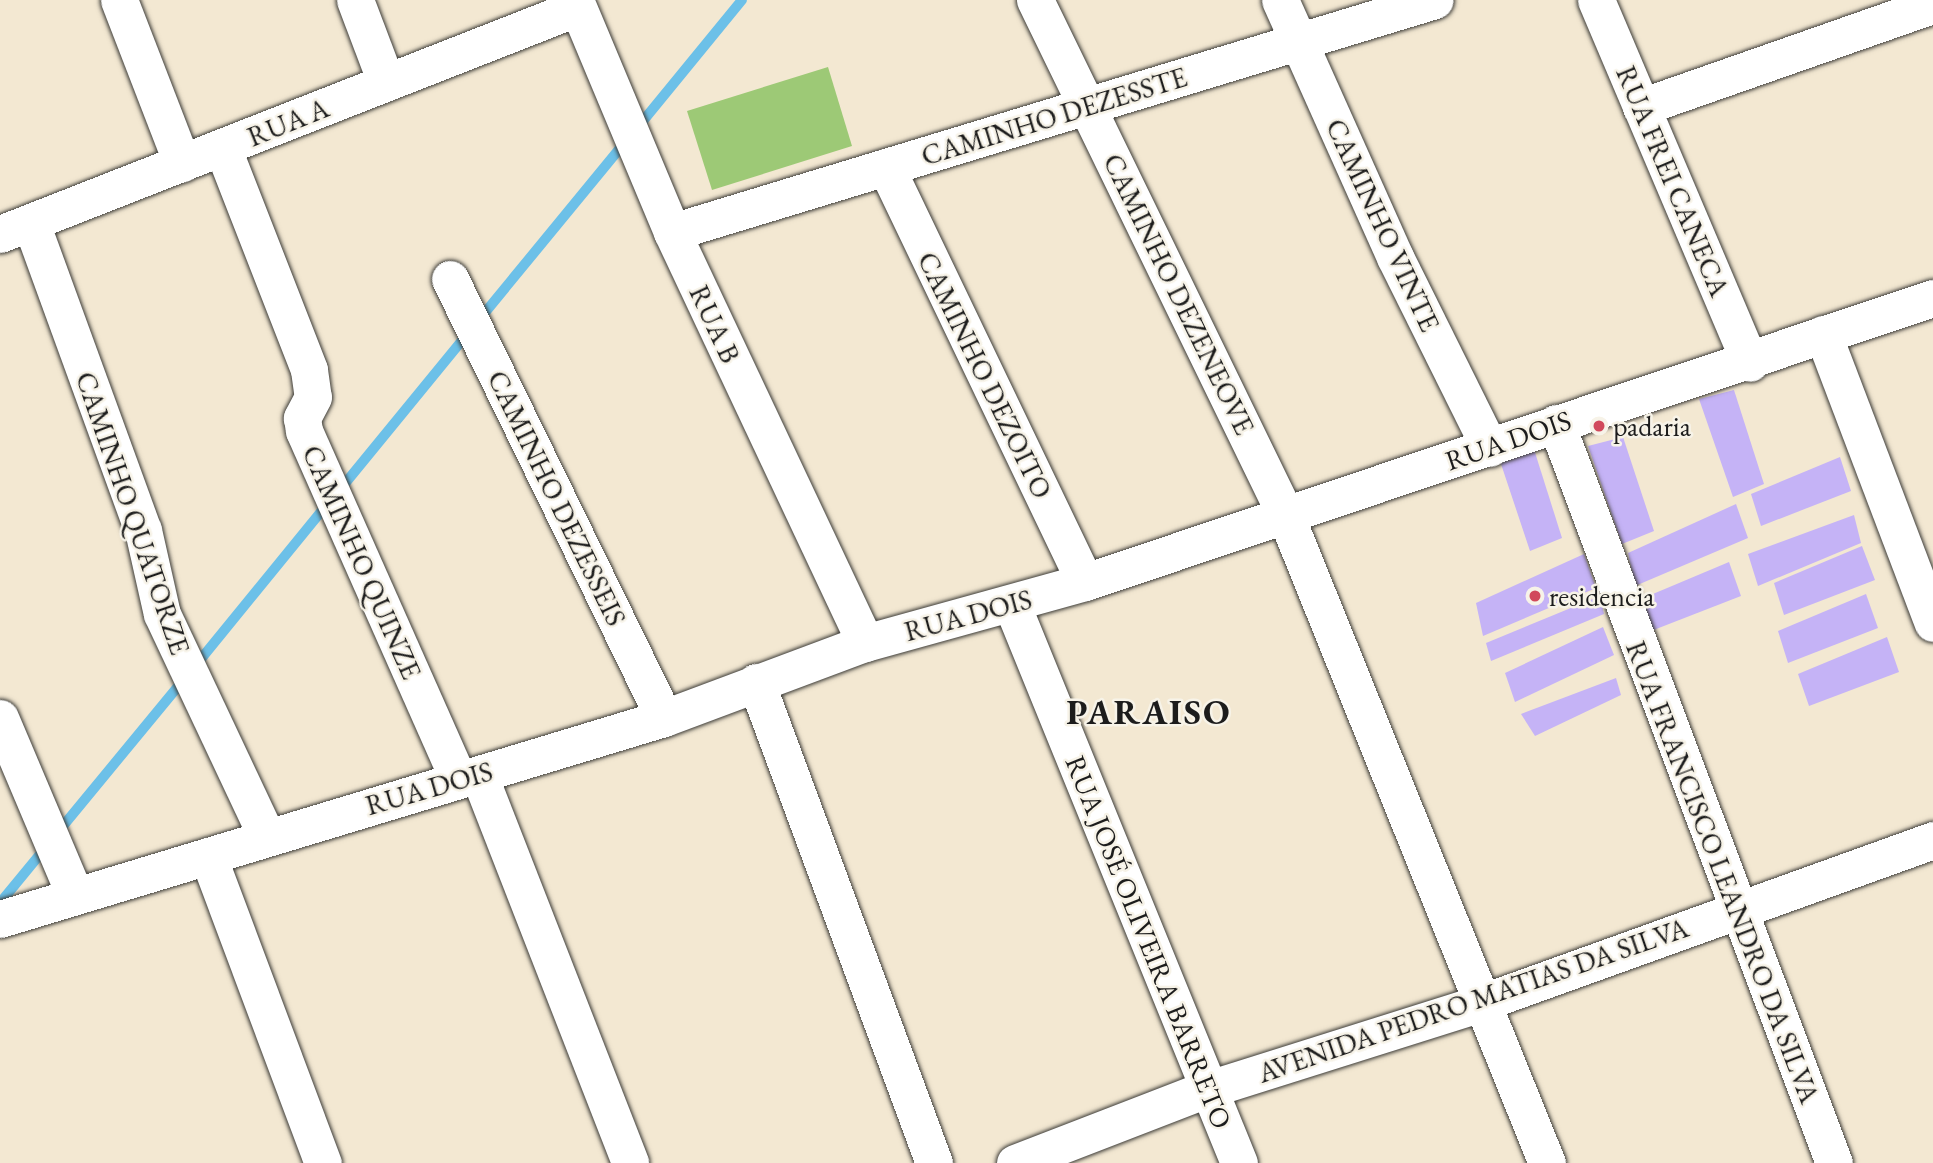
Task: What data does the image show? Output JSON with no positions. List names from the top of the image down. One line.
{"streets":{"street":["CAMINHO DEZESSTE","RUA A","RUA FREI CANECA","CAMINHO VINTE","CAMINHO DEZENEOVE","RUA B","CAMINHO DEZOITO","RUA DOIS","CAMINHO DEZESSEIS","CAMINHO QUATORZE","CAMINHO QUINZE","RUA FRANCISCO LEANDRO DA SILVA","RUA JOSÉ OLIVEIRA BARRETO","AVENIDA PEDRO MATIAS DA SILVA"]},"crossings":[["CAMINHO DEZESSTE","CAMINHO VINTE"],["CAMINHO DEZESSTE","CAMINHO DEZENEOVE"],["CAMINHO DEZESSTE","RUA B"],["CAMINHO DEZESSTE","CAMINHO DEZOITO"],["RUA A","RUA B"],["RUA A","CAMINHO QUATORZE"],["RUA A","CAMINHO QUINZE"],["RUA FREI CANECA","RUA DOIS"],["CAMINHO VINTE","RUA DOIS"],["CAMINHO DEZENEOVE","RUA DOIS"],["CAMINHO DEZENEOVE","AVENIDA PEDRO MATIAS DA SILVA"],["RUA B","RUA DOIS"],["CAMINHO DEZOITO","RUA DOIS"],["RUA DOIS","CAMINHO DEZESSEIS"],["RUA DOIS","CAMINHO QUATORZE"],["RUA DOIS","CAMINHO QUINZE"],["RUA DOIS","RUA FRANCISCO LEANDRO DA SILVA"],["RUA DOIS","RUA JOSÉ OLIVEIRA BARRETO"],["RUA FRANCISCO LEANDRO DA SILVA","AVENIDA PEDRO MATIAS DA SILVA"],["RUA JOSÉ OLIVEIRA BARRETO","AVENIDA PEDRO MATIAS DA SILVA"]],"districts":["PARAISO"],"places":["padaria","residencia"]}
